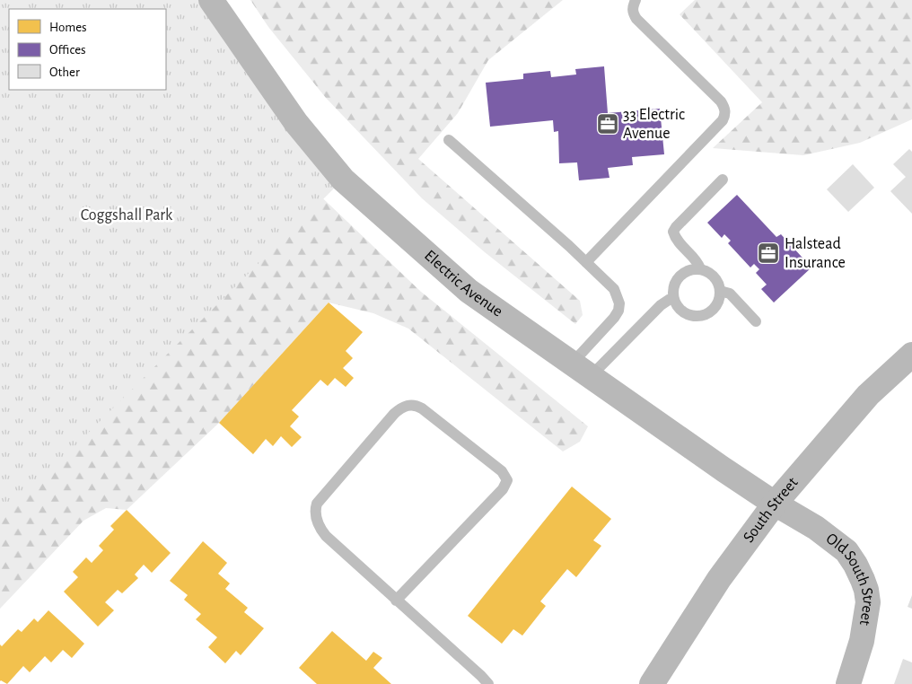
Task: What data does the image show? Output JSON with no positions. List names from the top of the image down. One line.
{"streets":{"main road":["Electric Avenue","South Street","Old South Street"]},"crossings":[["Electric Avenue","South Street"],["Electric Avenue","Old South Street"],["South Street","Old South Street"]],"parks":["Coggshall Park"],"places":{"office":["33 Electric Avenue","Halstead Insurance"]},"legend":["Homes","Offices","Other"]}
